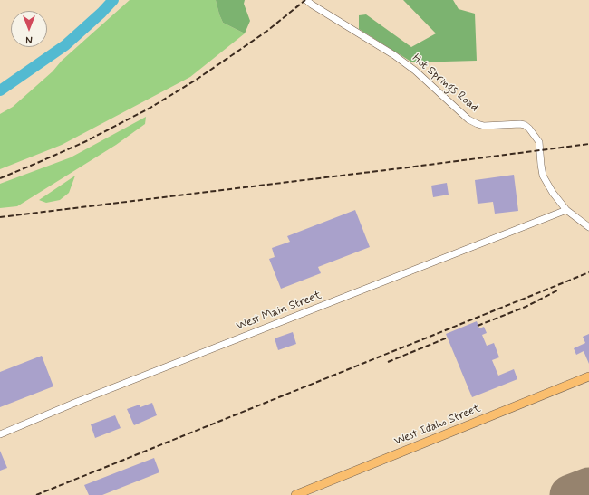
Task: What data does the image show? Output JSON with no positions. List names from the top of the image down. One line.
{"streets":{"main road":["West Idaho Street"],"street":["Hot Springs Road","West Main Street"]},"crossings":[["Hot Springs Road","West Main Street"]],"north":"bottom"}
